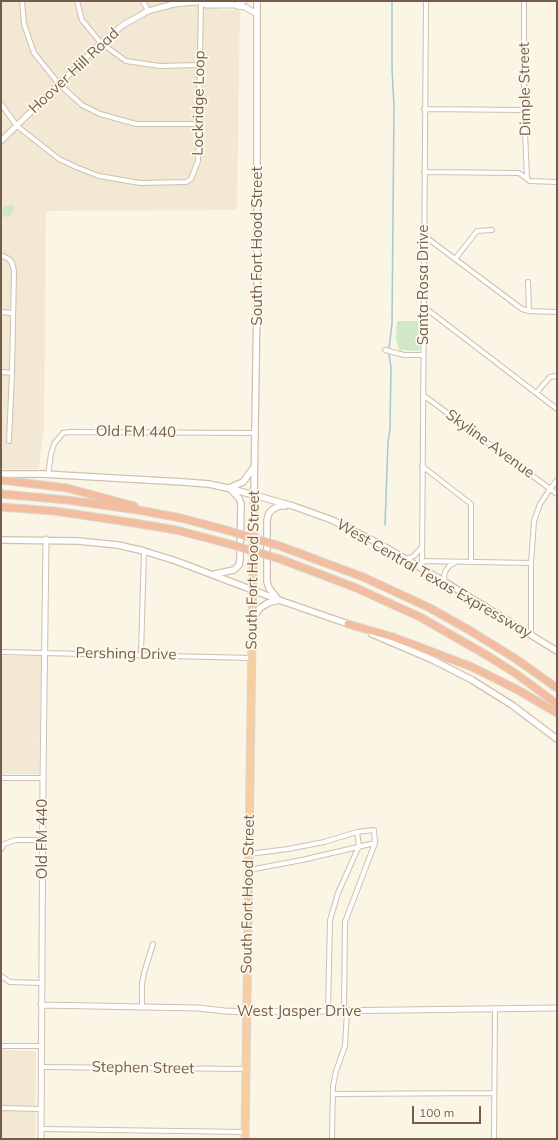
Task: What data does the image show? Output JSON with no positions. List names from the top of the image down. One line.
{"streets":{"highway":["South Fort Hood Street"],"main road":["West Central Texas Expressway"],"street":["Hoover Hill Road","Dimple Street","Lockridge Loop","Santa Rosa Drive","Old FM 440","Skyline Avenue","Pershing Drive","West Jasper Drive","Stephen Street"]},"crossings":[["Hoover Hill Road","Lockridge Loop"],["South Fort Hood Street","Old FM 440"],["South Fort Hood Street","West Central Texas Expressway"],["South Fort Hood Street","Pershing Drive"],["South Fort Hood Street","West Jasper Drive"],["South Fort Hood Street","Stephen Street"],["Santa Rosa Drive","Skyline Avenue"],["Santa Rosa Drive","West Central Texas Expressway"],["Old FM 440","West Central Texas Expressway"],["Old FM 440","Pershing Drive"],["Old FM 440","West Jasper Drive"],["Old FM 440","Stephen Street"]],"scale_bar":"100 m"}
